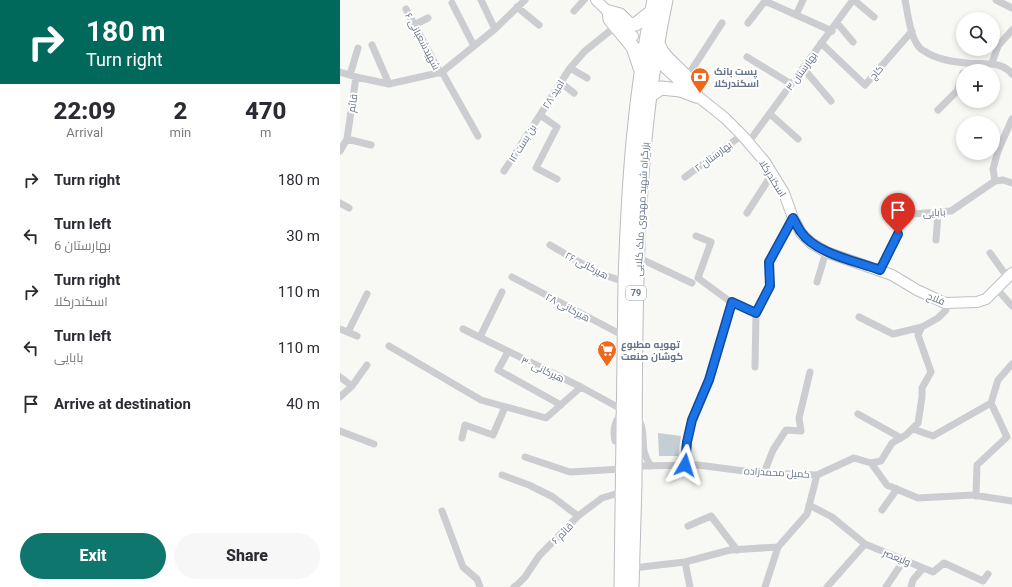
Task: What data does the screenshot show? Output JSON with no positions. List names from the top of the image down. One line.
{"streets":{"highway":["بزرگراه شهید مهدوی ملک کلایی","79"],"street":["شهیدشعبانی ۶","بهارستان ۳","کاج","امید ۲۸","قائم","بن بست ۱۲","بهارستان ۲","اسکندرکلا","بابایی","هیرکانی ۲۶","فلاح","هیرکانی ۲۸","هیرکانی ۳۰","کمیل محمدزاده","قائم ۶","ولیعصر"]},"crossings":[["بهارستان ۳","کاج"],["بهارستان ۳","اسکندرکلا"],["امید ۲۸","بن بست ۱۲"],["بهارستان ۲","اسکندرکلا"],["اسکندرکلا","بابایی"],["اسکندرکلا","فلاح"],["بزرگراه شهید مهدوی ملک کلایی","هیرکانی ۲۶"],["بزرگراه شهید مهدوی ملک کلایی","هیرکانی ۲۸"],["بزرگراه شهید مهدوی ملک کلایی","هیرکانی ۳۰"],["بزرگراه شهید مهدوی ملک کلایی","کمیل محمدزاده"],["بزرگراه شهید مهدوی ملک کلایی","قائم ۶"],["بابایی","فلاح"]],"places":{"bank":["پست بانک اسکندرکلا"],"supermarket":["تهویه مطبوع کوشان صنعت"]},"page":{"turn":["180 m","Turn right"],"map_buttons":["+","−"],"eta":["22:09","Arrival","2","min","470","m"],"list":[{"name":"Turn right","value":"180 m"},{"name":"Turn left","note":"بهارستان 6","value":"30 m"},{"name":"Turn right","note":"اسکندرکلا","value":"110 m"},{"name":"Turn left","note":"بابایی","value":"110 m"},{"name":"Arrive at destination","value":"40 m"}],"buttons":["Exit","Share"]}}
